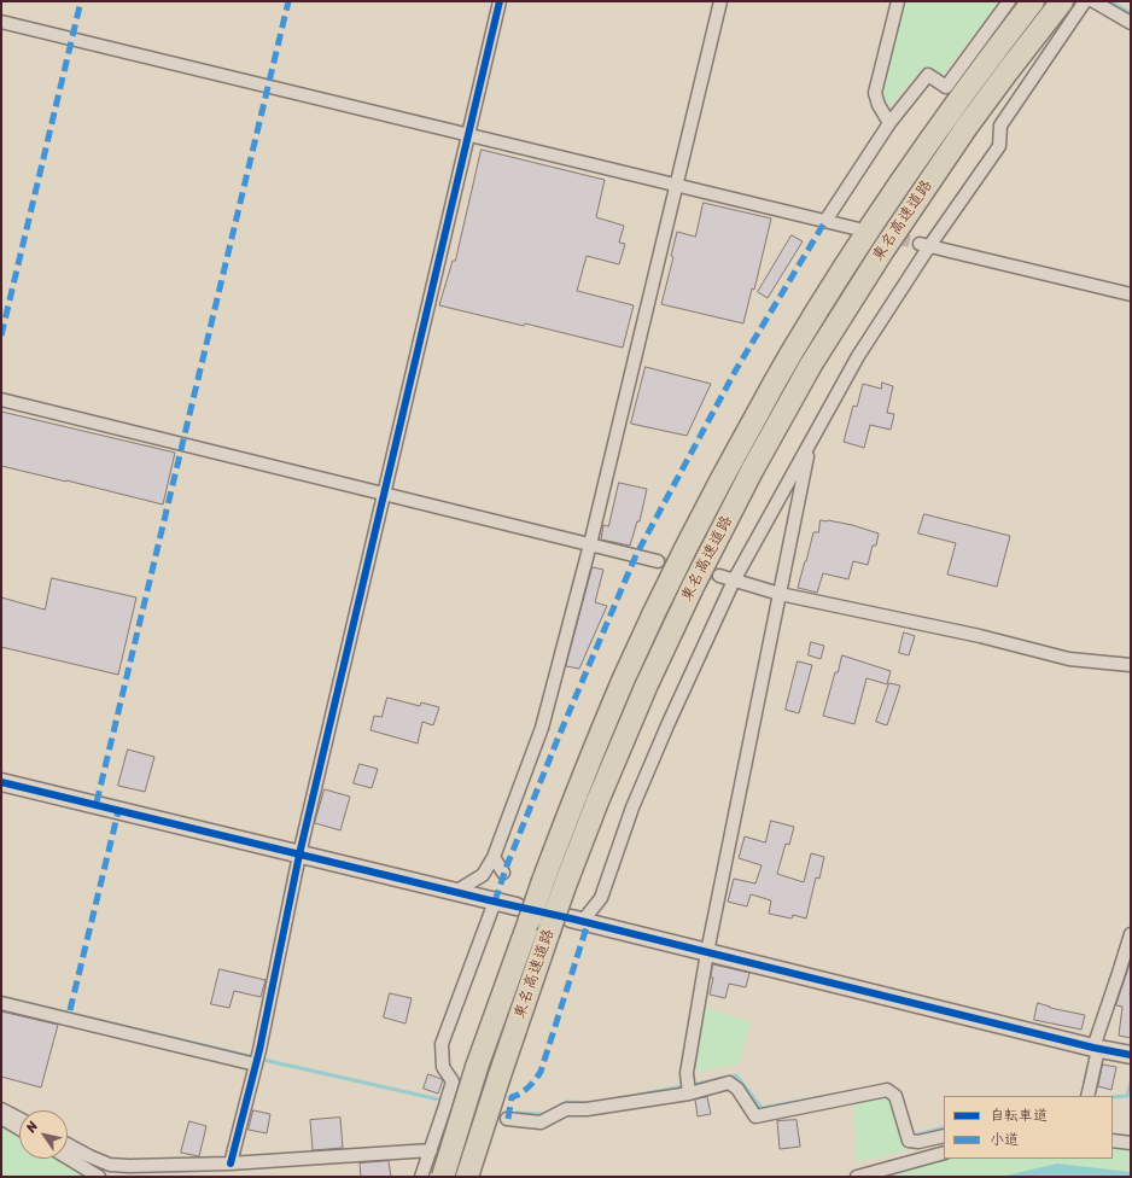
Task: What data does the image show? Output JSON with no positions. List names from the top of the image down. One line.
{"streets":{"highway":["東名高速道路"]},"legend":["自転車道","小道"],"north":"top left"}
